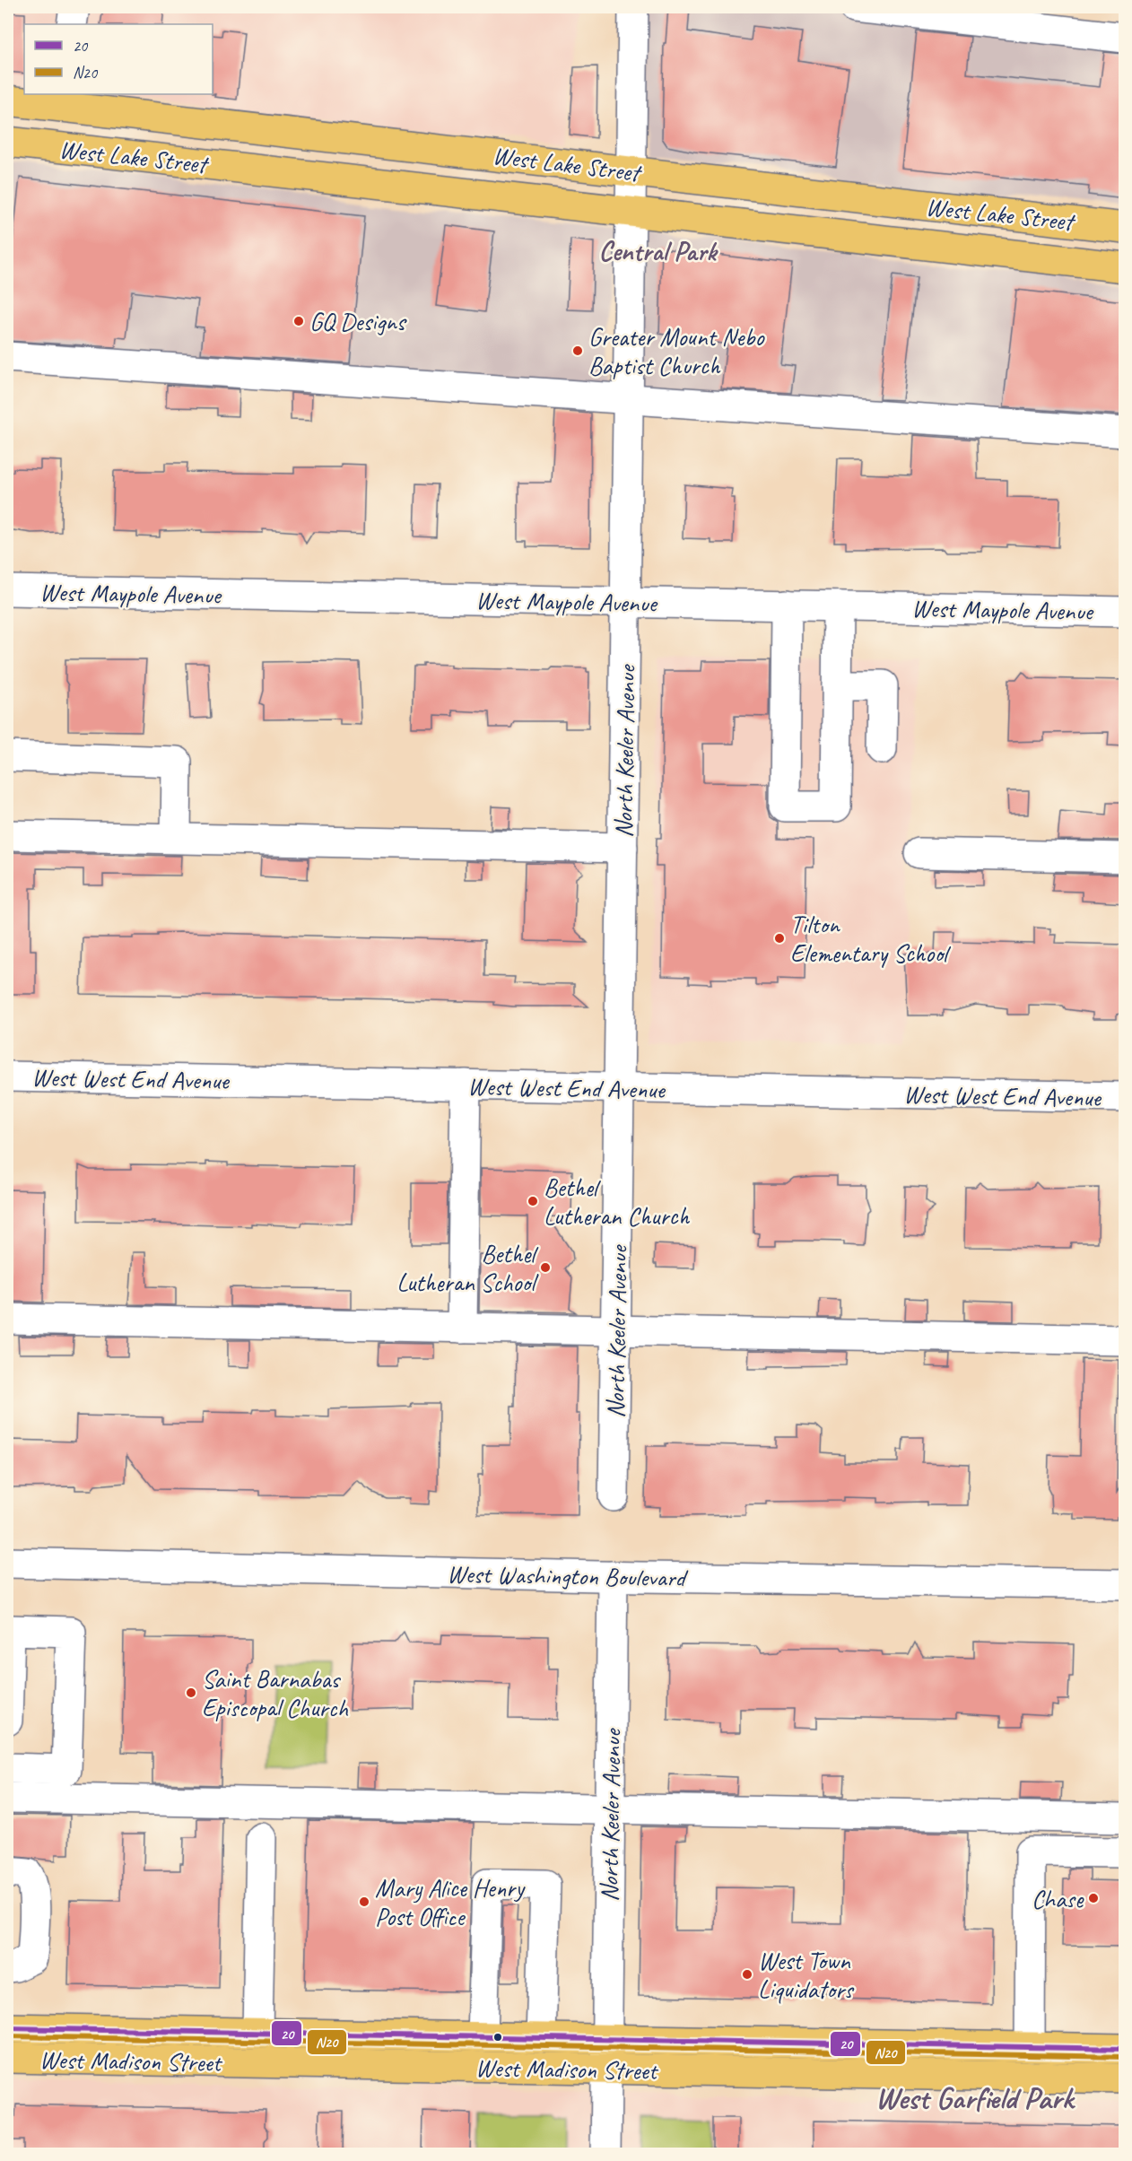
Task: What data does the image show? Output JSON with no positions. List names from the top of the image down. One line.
{"streets":{"main road":["West Lake Street","West Madison Street"],"street":["West Maypole Avenue","North Keeler Avenue","West West End Avenue","West Washington Boulevard"]},"crossings":[["West Lake Street","North Keeler Avenue"],["West Maypole Avenue","North Keeler Avenue"],["North Keeler Avenue","West West End Avenue"],["North Keeler Avenue","West Washington Boulevard"],["North Keeler Avenue","West Madison Street"]],"districts":["Central Park","West Garfield Park"],"places":["GQ Designs","Greater Mount Nebo Baptist Church","Tilton Elementary School","Bethel Lutheran Church","Bethel Lutheran School","Saint Barnabas Episcopal Church","Chase","Mary Alice Henry Post Office","West Town Liquidators"],"lines":["transit line 20","transit line N20"],"legend":["20","N20"]}
